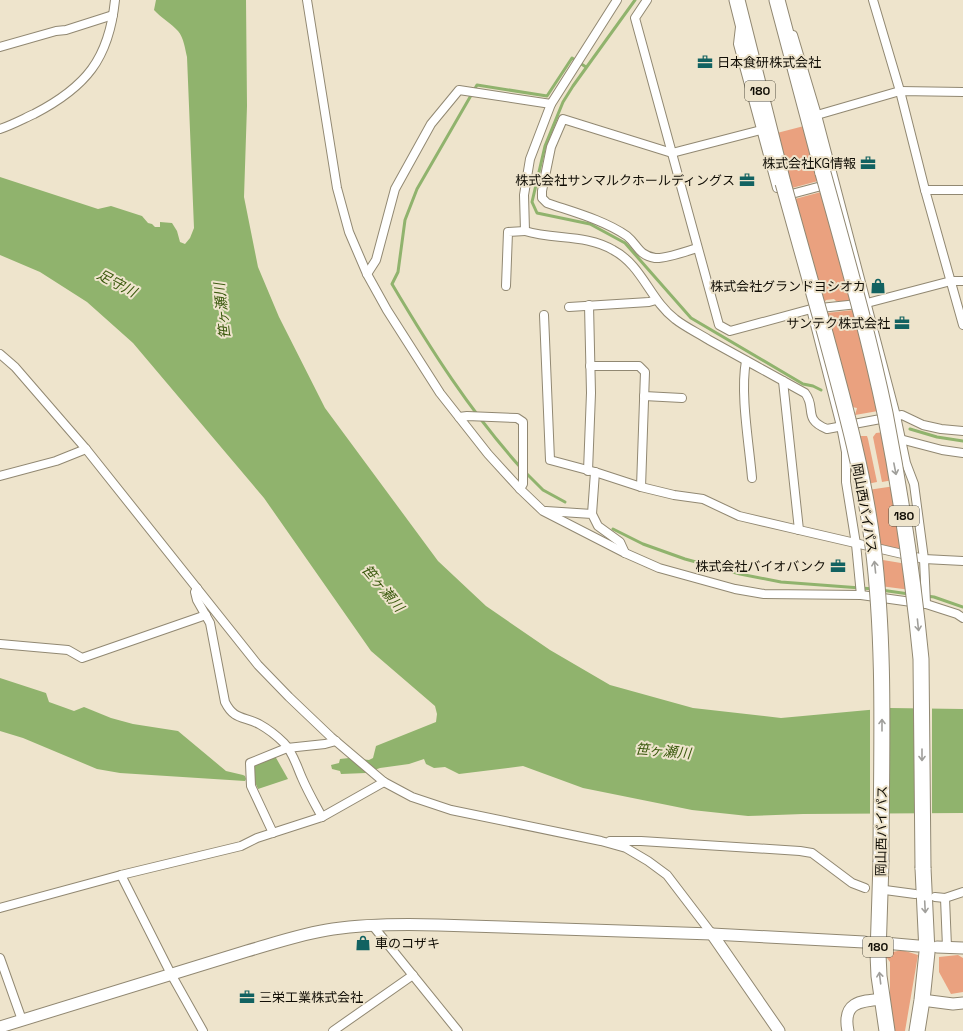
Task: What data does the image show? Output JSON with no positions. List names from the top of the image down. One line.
{"streets":{"highway":["180","岡山西バイパス"]},"water":["足守川","笹ヶ瀬川"],"places":{"office":["日本食研株式会社","株式会社KG情報","株式会社サンマルクホールディングス","サンテク株式会社","株式会社バイオバンク","三栄工業株式会社"],"shop":["株式会社グランドヨシオカ","車のコザキ"]}}
